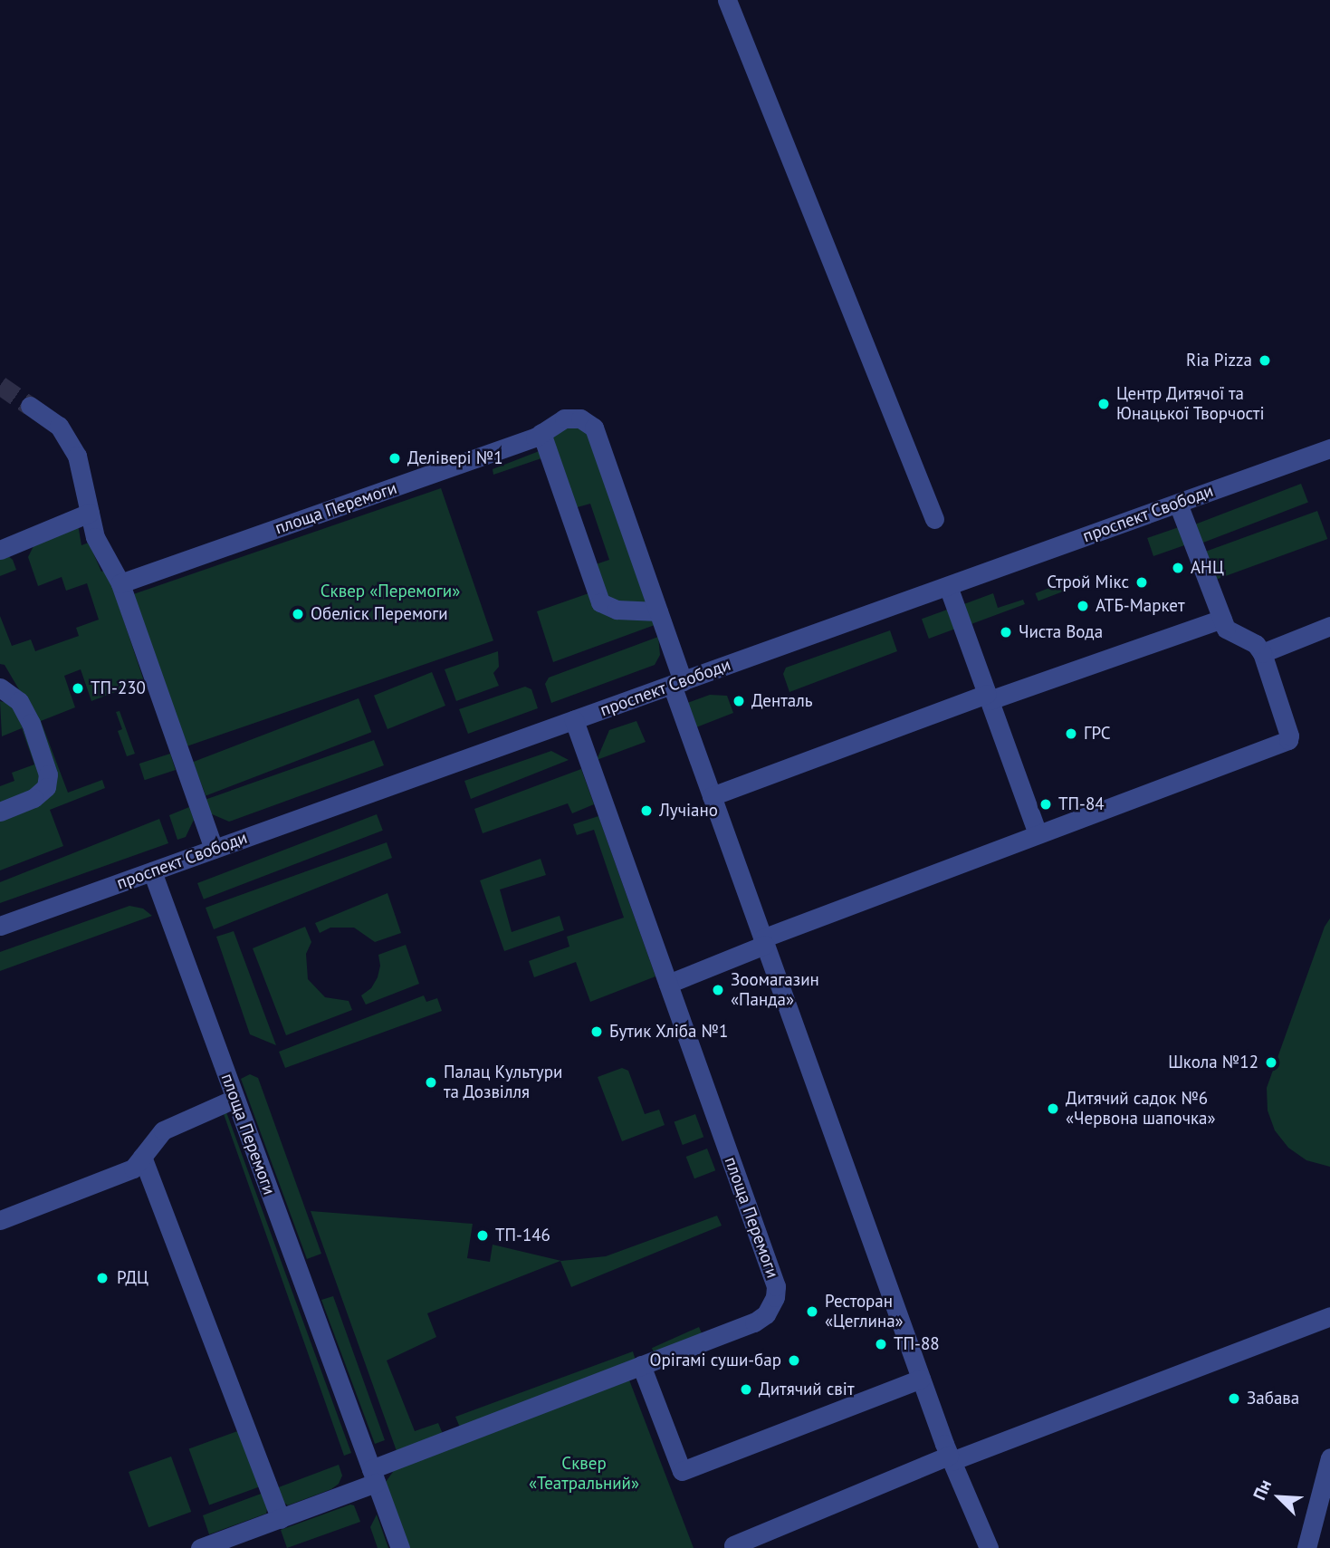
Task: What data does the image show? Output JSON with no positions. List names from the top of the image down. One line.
{"streets":{"street":["площа Перемоги","проспект Свободи"]},"crossings":[["площа Перемоги","проспект Свободи"]],"parks":["Сквер «Перемоги»","Сквер «Театральний»"],"places":["Ria Pizza","Центр Дитячої та Юнацької Творчості","Делівері №1","АНЦ","Строй Мікс","АТБ-Маркет","Обеліск Перемоги","Чиста Вода","ТП-230","Денталь","ГРС","ТП-84","Лучіано","Зоомагазин «Панда»","Бутик Хліба №1","Школа №12","Палац Культури та Дозвілля","Дитячий садок №6 «Червона шапочка»","ТП-146","РДЦ","Ресторан «Цеглина»","ТП-88","Орігамі суши-бар","Дитячий світ","Забава"],"north":"top left"}
